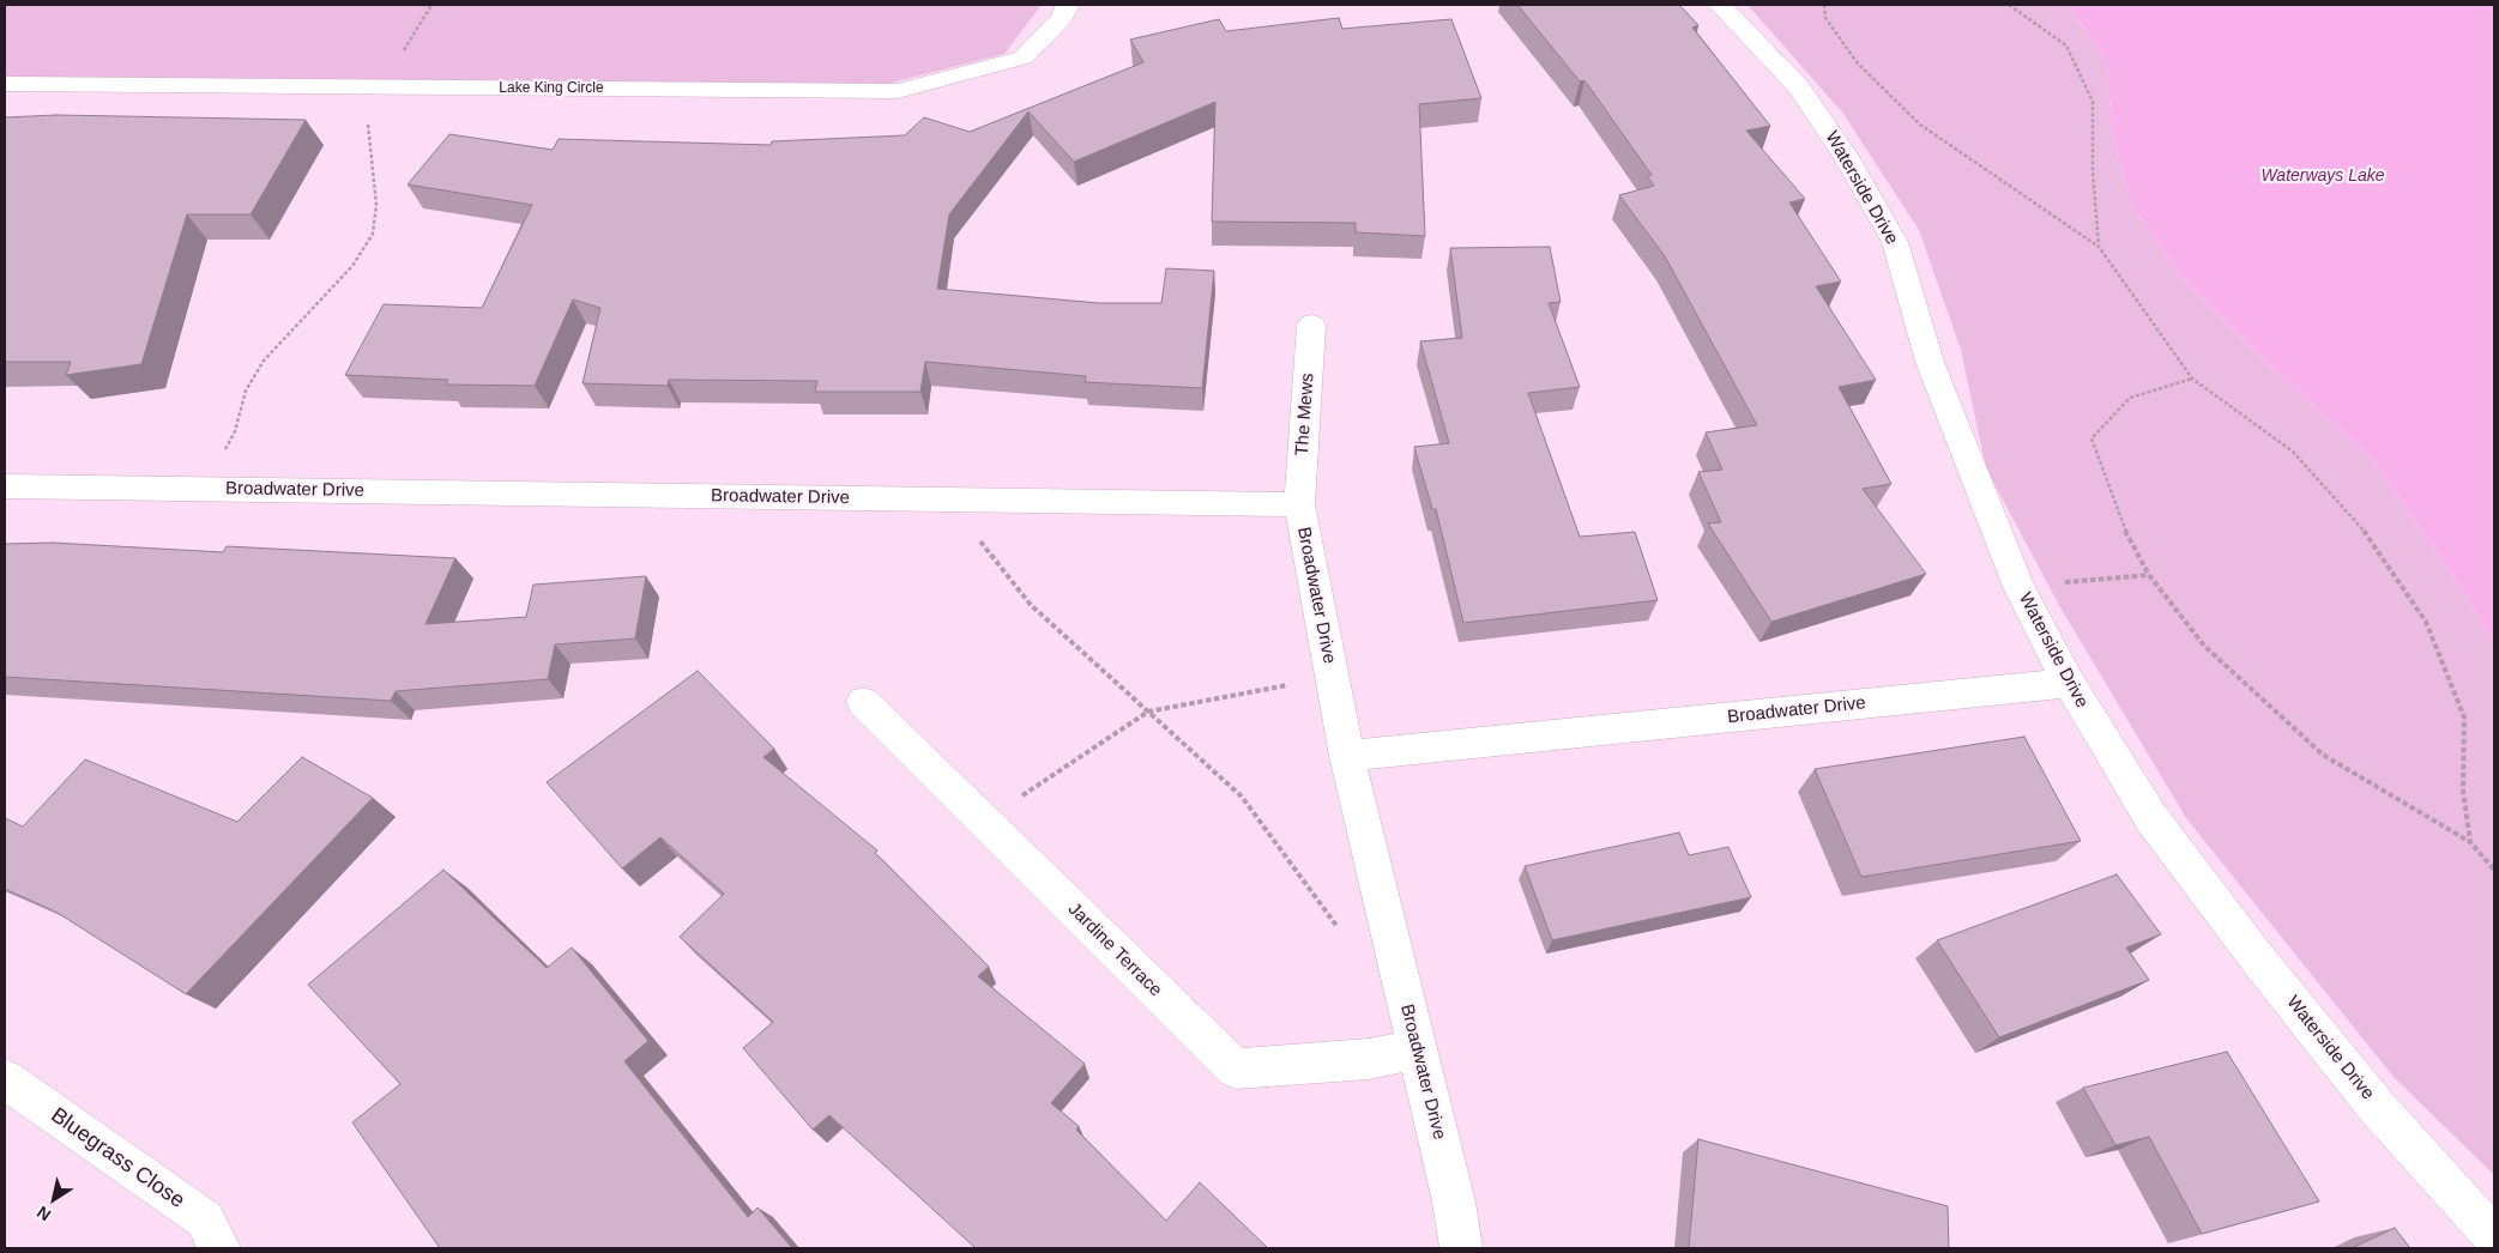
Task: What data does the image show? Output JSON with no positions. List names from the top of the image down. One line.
{"streets":{"street":["Lake King Circle","Waterside Drive","The Mews","Broadwater Drive","Jardine Terrace","Bluegrass Close"]},"crossings":[["Waterside Drive","Broadwater Drive"],["The Mews","Broadwater Drive"],["Broadwater Drive","Jardine Terrace"]],"water":["Waterways Lake"],"north":"bottom left"}
